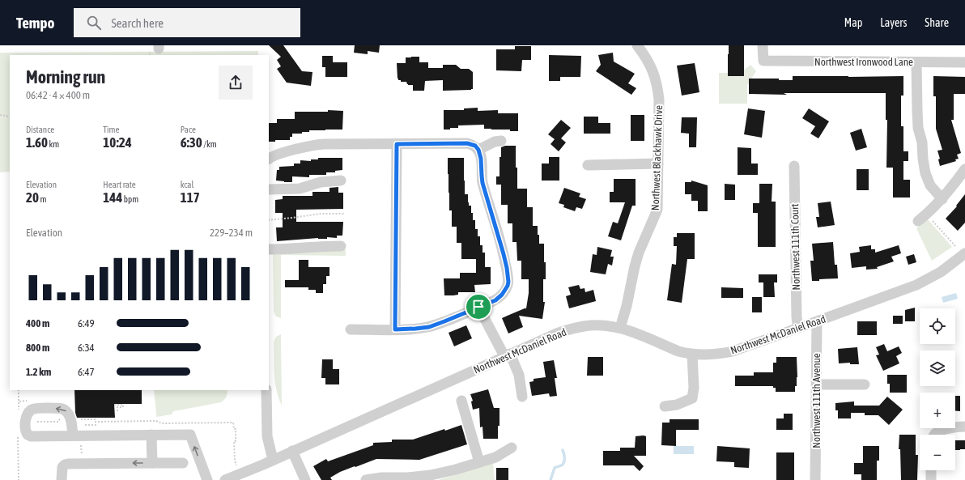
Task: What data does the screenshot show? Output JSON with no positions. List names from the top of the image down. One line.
{"streets":{"street":["Northwest Ironwood Lane","Northwest Blackhawk Drive","Northwest 111th Court","Northwest McDaniel Road","Northwest 111th Avenue"]},"crossings":[["Northwest Blackhawk Drive","Northwest McDaniel Road"],["Northwest 111th Court","Northwest McDaniel Road"],["Northwest McDaniel Road","Northwest 111th Avenue"]],"page":{"header":"Tempo","search":"Search here","nav":["Map","Layers","Share"],"heading":["Morning run","06:42 · 4 × 400 m"],"stats":[["Distance","1.60 km"],["Time","10:24"],["Pace","6:30 /km"],["Elevation","20 m"],["Heart rate","144 bpm"],["kcal","117"]],"chart":["Elevation","229–234 m"],"map_buttons":["+","−"],"list":[{"name":"400 m","note":"6:49"},{"name":"800 m","note":"6:34"},{"name":"1.2 km","note":"6:47"}]}}
